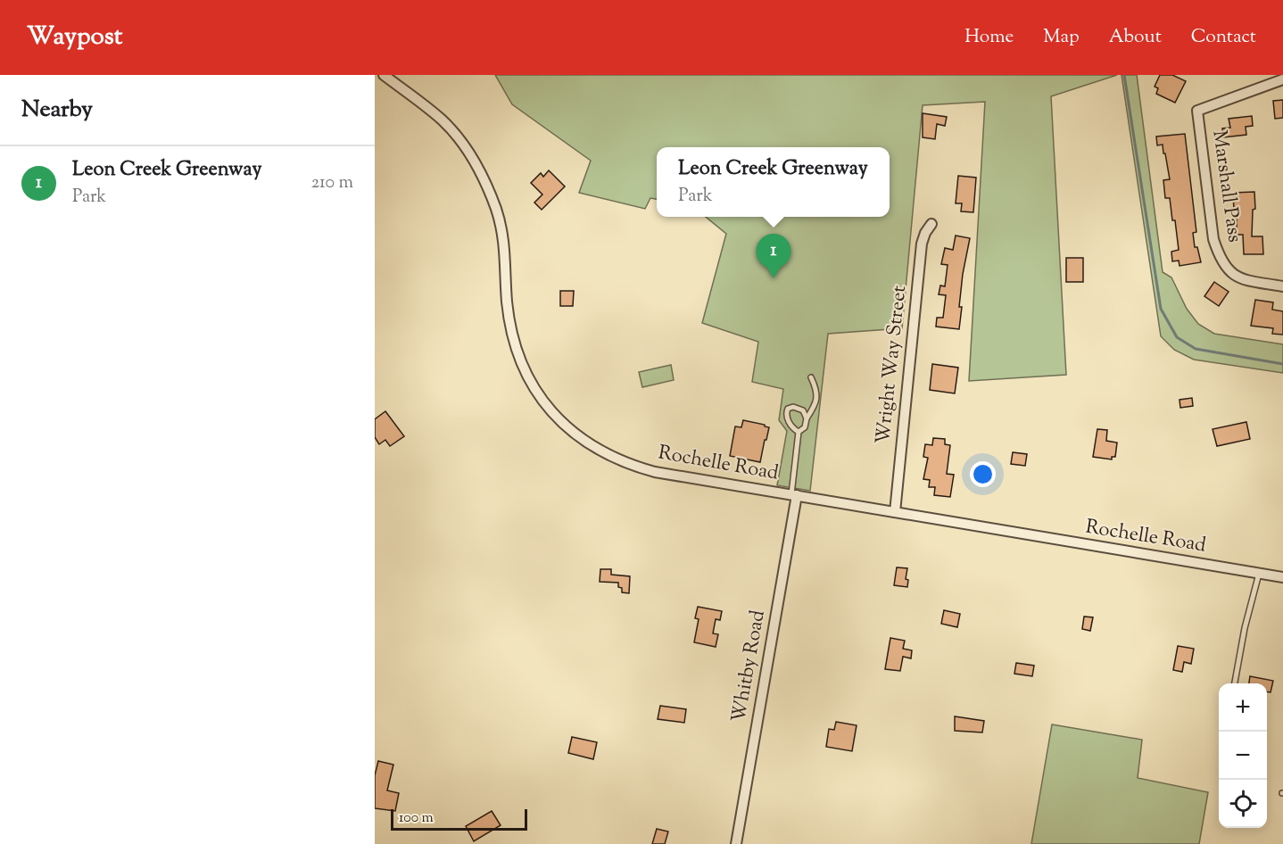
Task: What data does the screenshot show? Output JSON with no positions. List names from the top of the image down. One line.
{"streets":{"street":["Marshall Pass","Wright Way Street","Rochelle Road","Whitby Road"]},"crossings":[["Wright Way Street","Rochelle Road"],["Rochelle Road","Whitby Road"]],"scale_bar":"100 m","page":{"header":"Waypost","nav":["Home","Map","About","Contact"],"heading":"Nearby","list":[{"mark":"1","name":"Leon Creek Greenway","note":"Park","value":"210 m"}],"popup":["Leon Creek Greenway","Park"],"pins":"1","map_buttons":["+","−"],"scale":"100 m"}}
